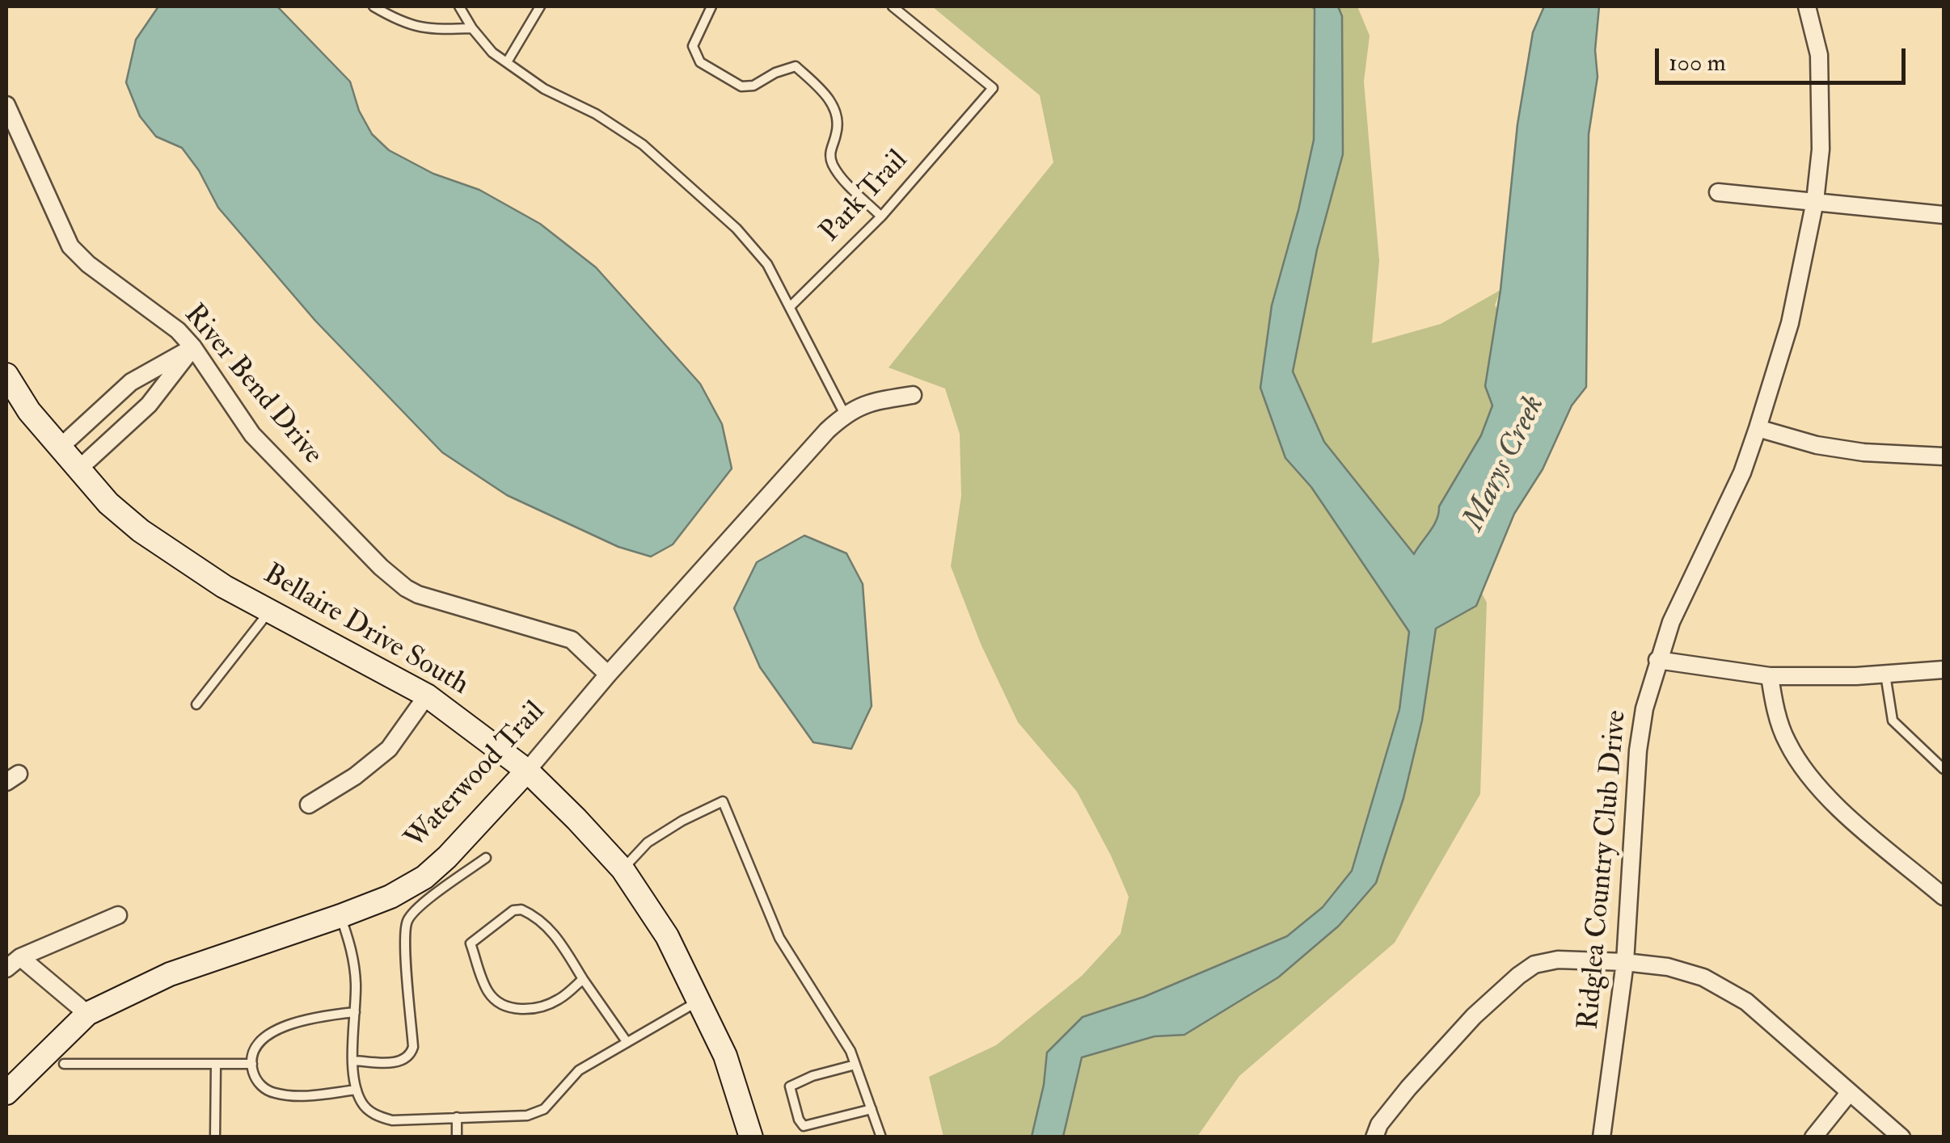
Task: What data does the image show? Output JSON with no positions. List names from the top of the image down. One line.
{"streets":{"street":["River Bend Drive","Bellaire Drive South","Waterwood Trail","Ridglea Country Club Drive"],"lane":["Park Trail"]},"crossings":[["River Bend Drive","Waterwood Trail"],["Bellaire Drive South","Waterwood Trail"]],"water":["Marys Creek"],"scale_bar":"100 m"}
